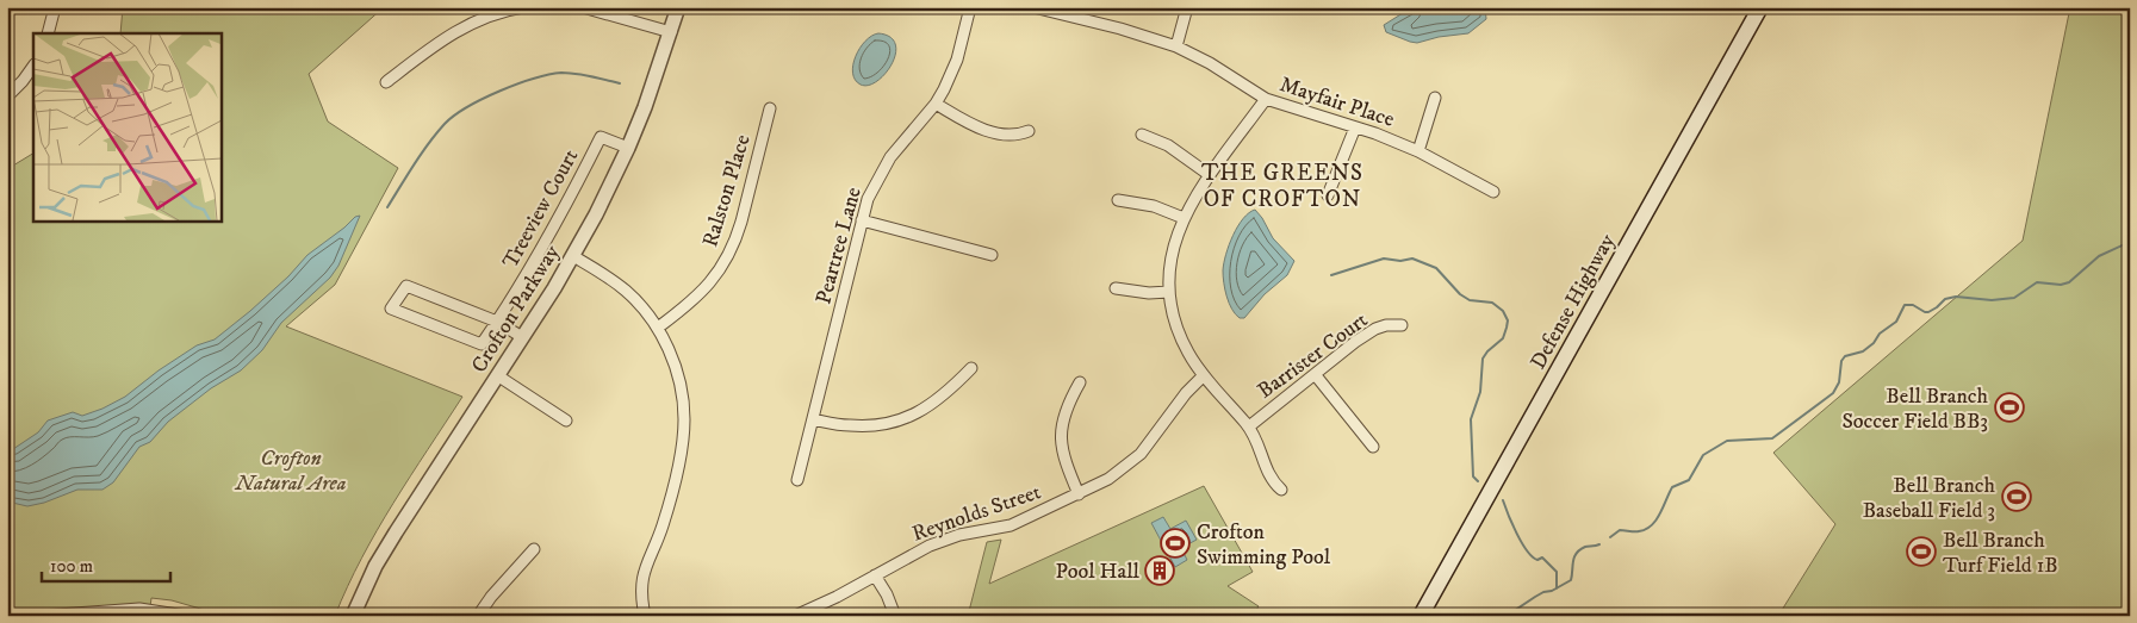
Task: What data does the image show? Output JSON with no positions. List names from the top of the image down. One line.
{"streets":{"main road":["Defense Highway"],"street":["Mayfair Place","Ralston Place","Treeview Court","Peartree Lane","Crofton Parkway","Barrister Court","Reynolds Street"]},"crossings":[["Treeview Court","Crofton Parkway"]],"districts":["THE GREENS OF CROFTON"],"parks":["Crofton Natural Area"],"places":{"sports":["Bell Branch Soccer Field BB3","Bell Branch Baseball Field 3","Crofton Swimming Pool","Bell Branch Turf Field 1B"],"building":["Pool Hall"]},"scale_bar":"100 m"}
